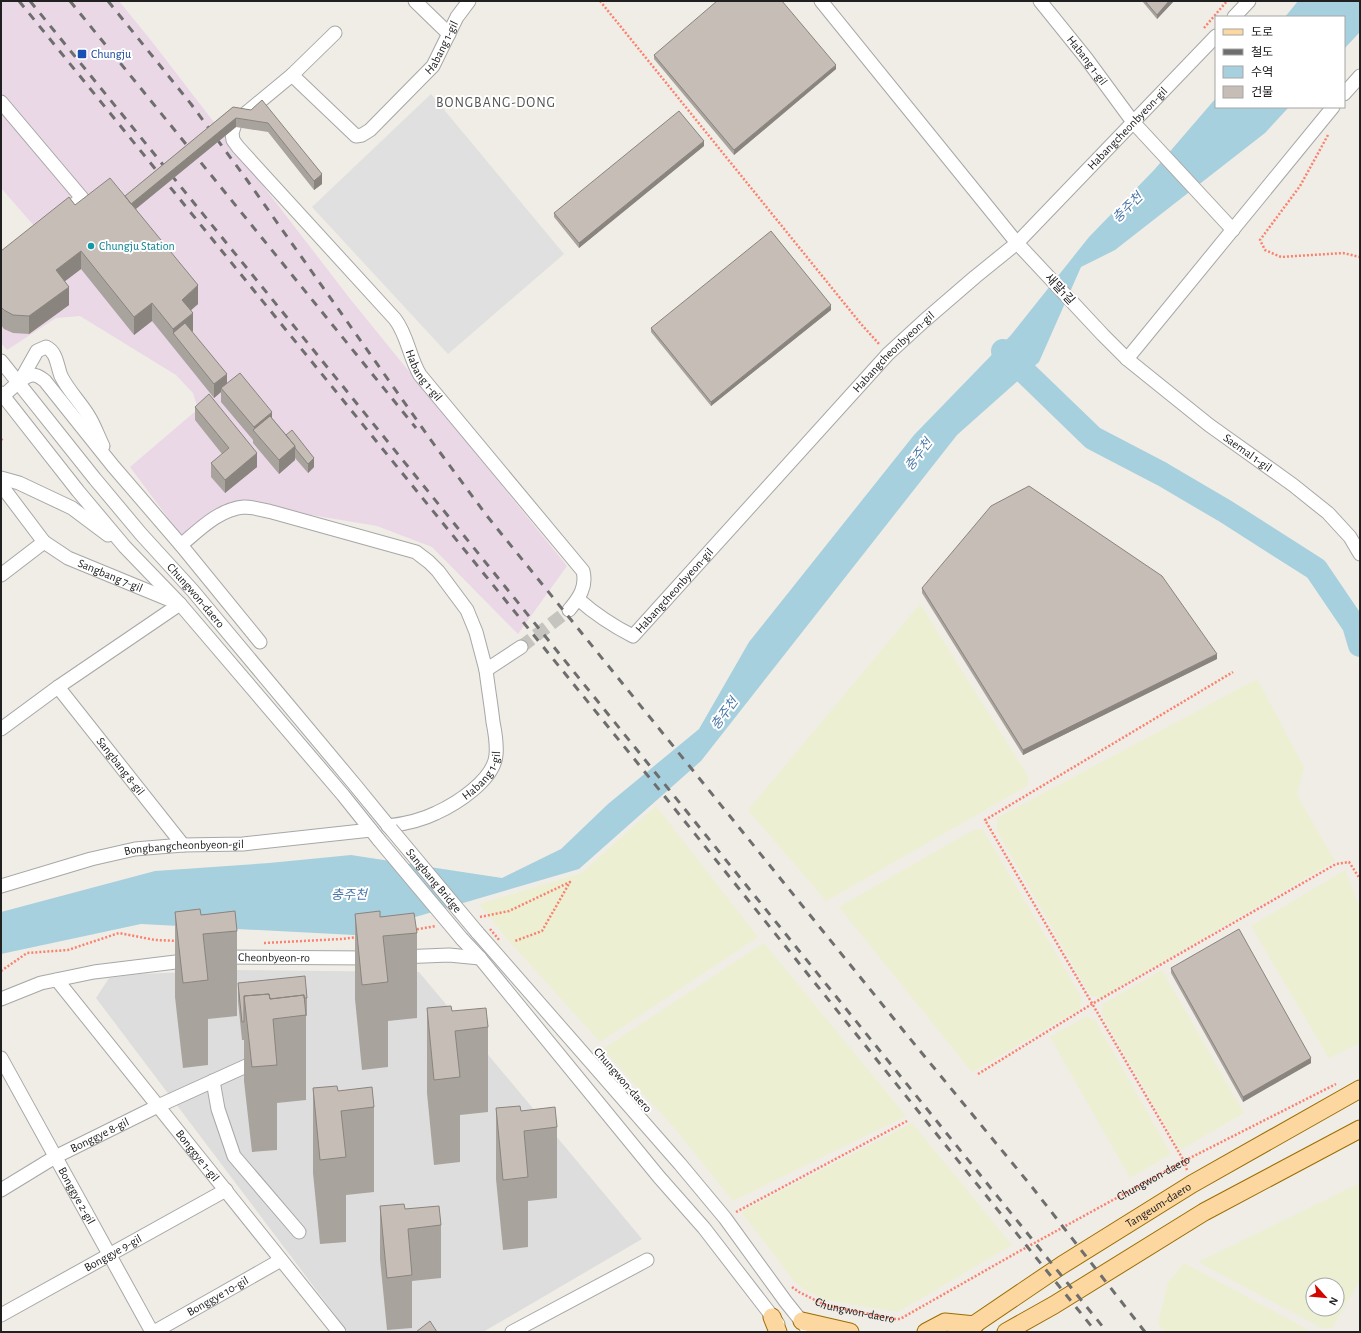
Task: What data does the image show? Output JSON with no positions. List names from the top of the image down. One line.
{"streets":{"main road":["Tangeum-daero"],"street":["Habang 1-gil","Habangcheonbyeon-gil","새말1길","Saemal 1-gil","Sangbang 7-gil","Chungwon-daero","Sangbang 8-gil","Bongbangcheonbyeon-gil","Sangbang Bridge","Cheonbyeon-ro","Bonggye 8-gil","Bonggye 1-gil","Bonggye 2-gil","Bonggye 9-gil","Bonggye 10-gil"]},"crossings":[["Habang 1-gil","Habangcheonbyeon-gil"],["Habang 1-gil","Chungwon-daero"],["Habang 1-gil","Sangbang Bridge"],["Habangcheonbyeon-gil","새말1길"],["새말1길","Saemal 1-gil"],["Sangbang 7-gil","Chungwon-daero"],["Chungwon-daero","Bongbangcheonbyeon-gil"],["Chungwon-daero","Sangbang Bridge"],["Sangbang 8-gil","Bongbangcheonbyeon-gil"],["Bongbangcheonbyeon-gil","Sangbang Bridge"],["Sangbang Bridge","Cheonbyeon-ro"],["Cheonbyeon-ro","Bonggye 1-gil"],["Bonggye 8-gil","Bonggye 1-gil"],["Bonggye 8-gil","Bonggye 2-gil"],["Bonggye 1-gil","Bonggye 9-gil"],["Bonggye 1-gil","Bonggye 10-gil"],["Bonggye 2-gil","Bonggye 9-gil"],["Bonggye 2-gil","Bonggye 10-gil"]],"districts":["BONGBANG-DONG"],"water":["충주천"],"places":{"transit":["Chungju"],"other":["Chungju Station"]},"legend":["도로","철도","수역","건물"],"north":"bottom right"}
